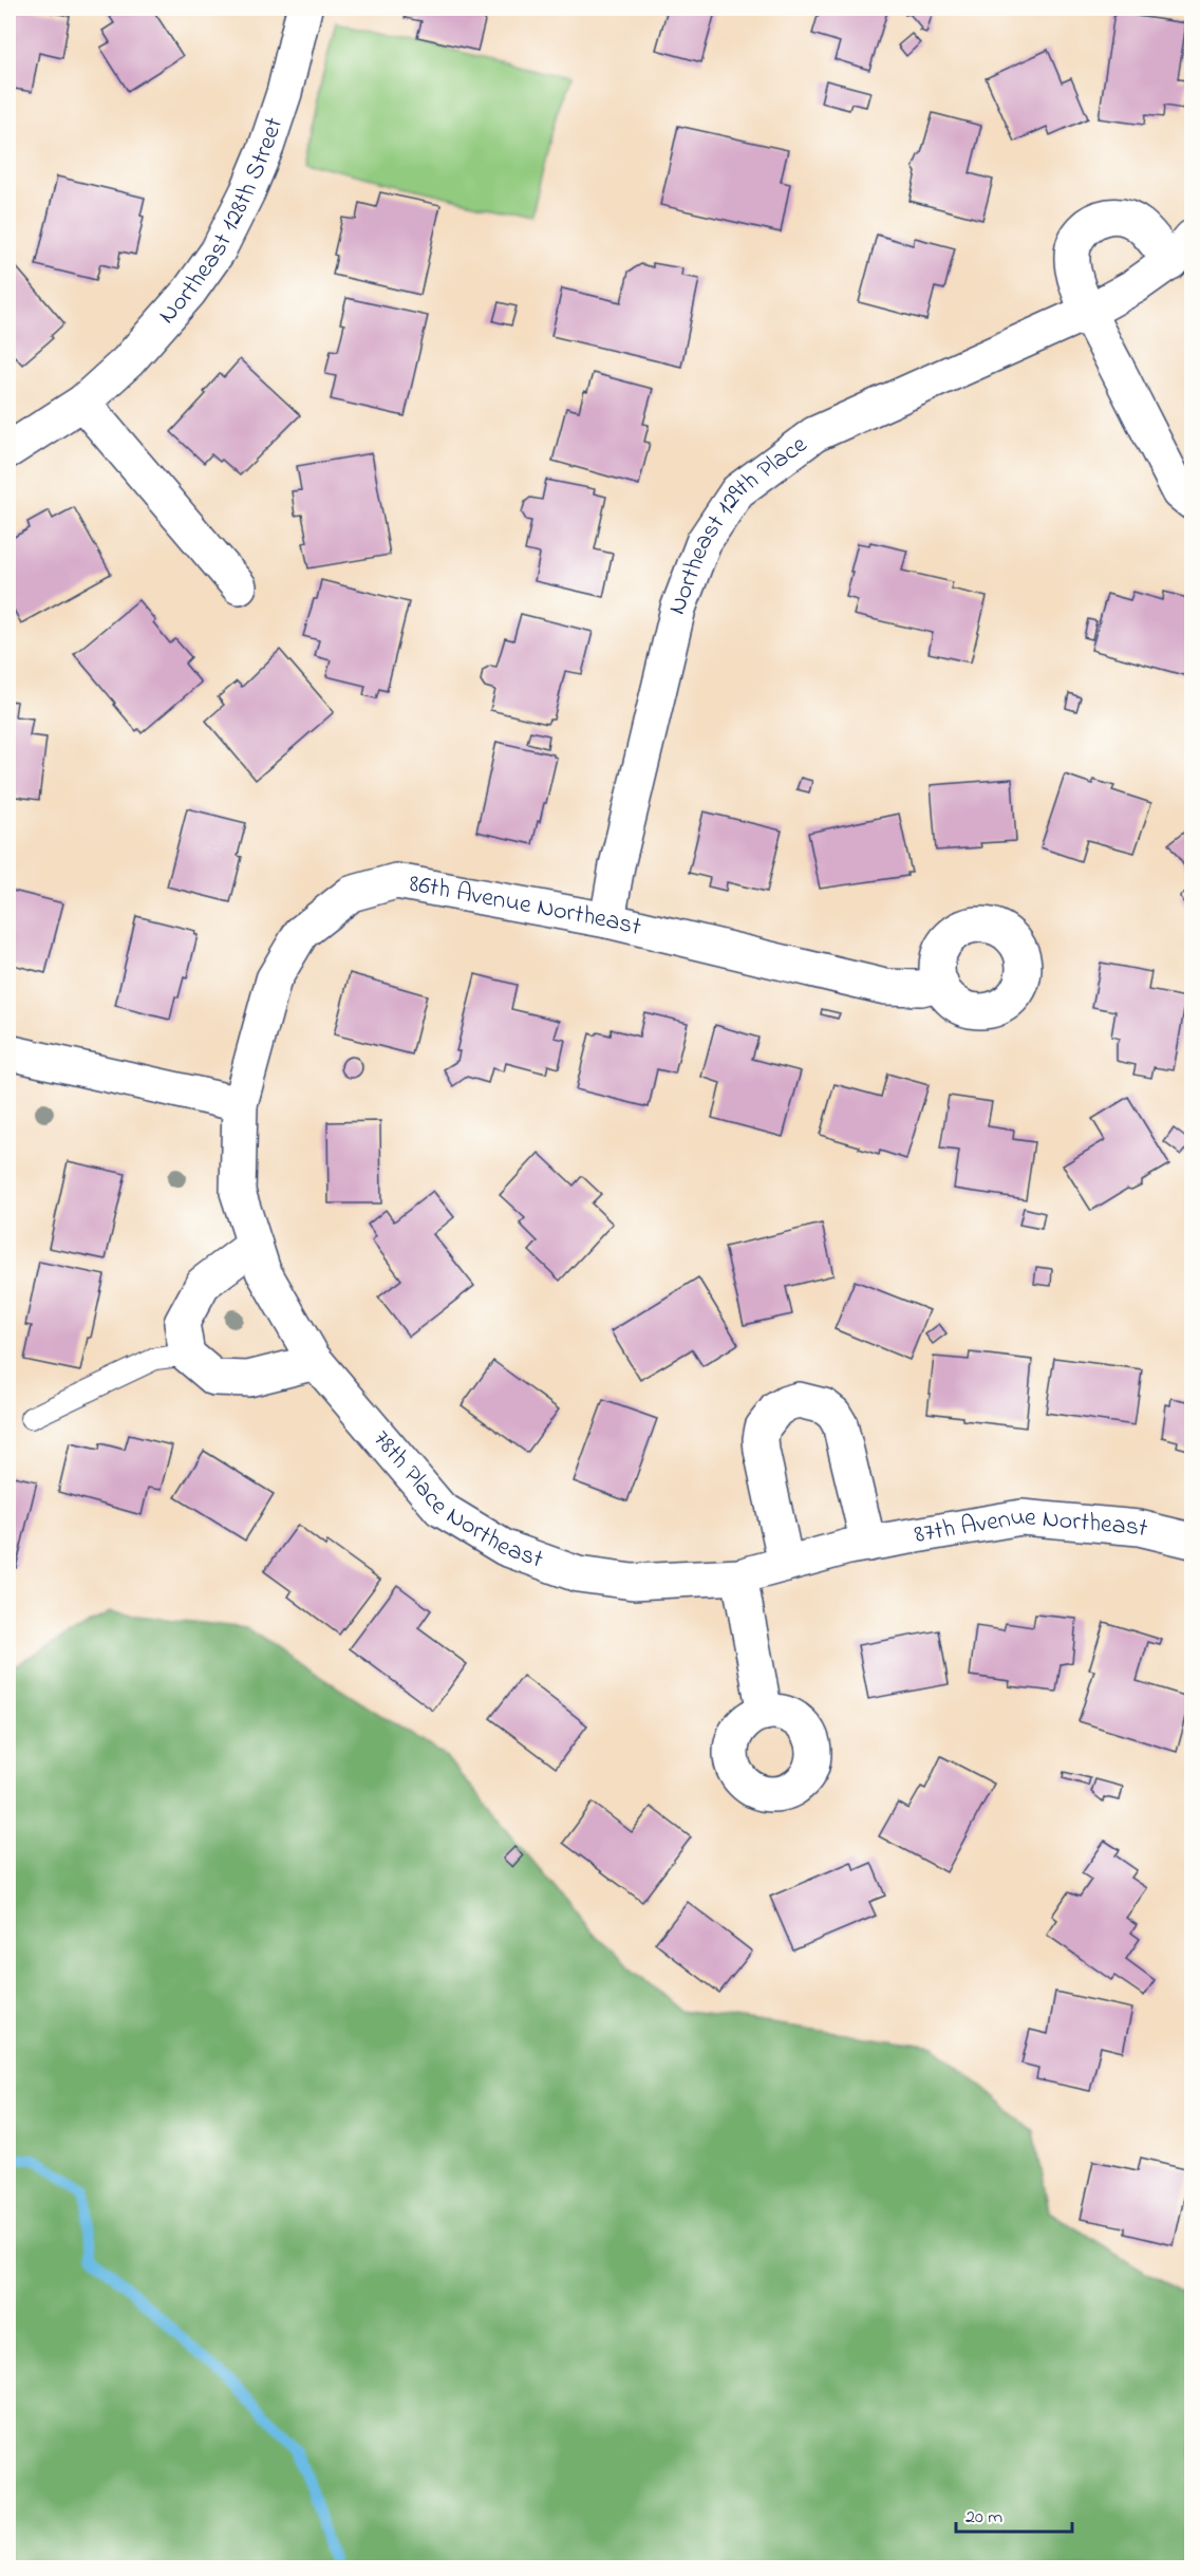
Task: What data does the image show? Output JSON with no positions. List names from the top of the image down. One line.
{"streets":{"street":["Northeast 128th Street","Northeast 129th Place","86th Avenue Northeast","78th Place Northeast","87th Avenue Northeast"]},"crossings":[["Northeast 129th Place","86th Avenue Northeast"],["86th Avenue Northeast","78th Place Northeast"],["78th Place Northeast","87th Avenue Northeast"]],"scale_bar":"20 m"}
